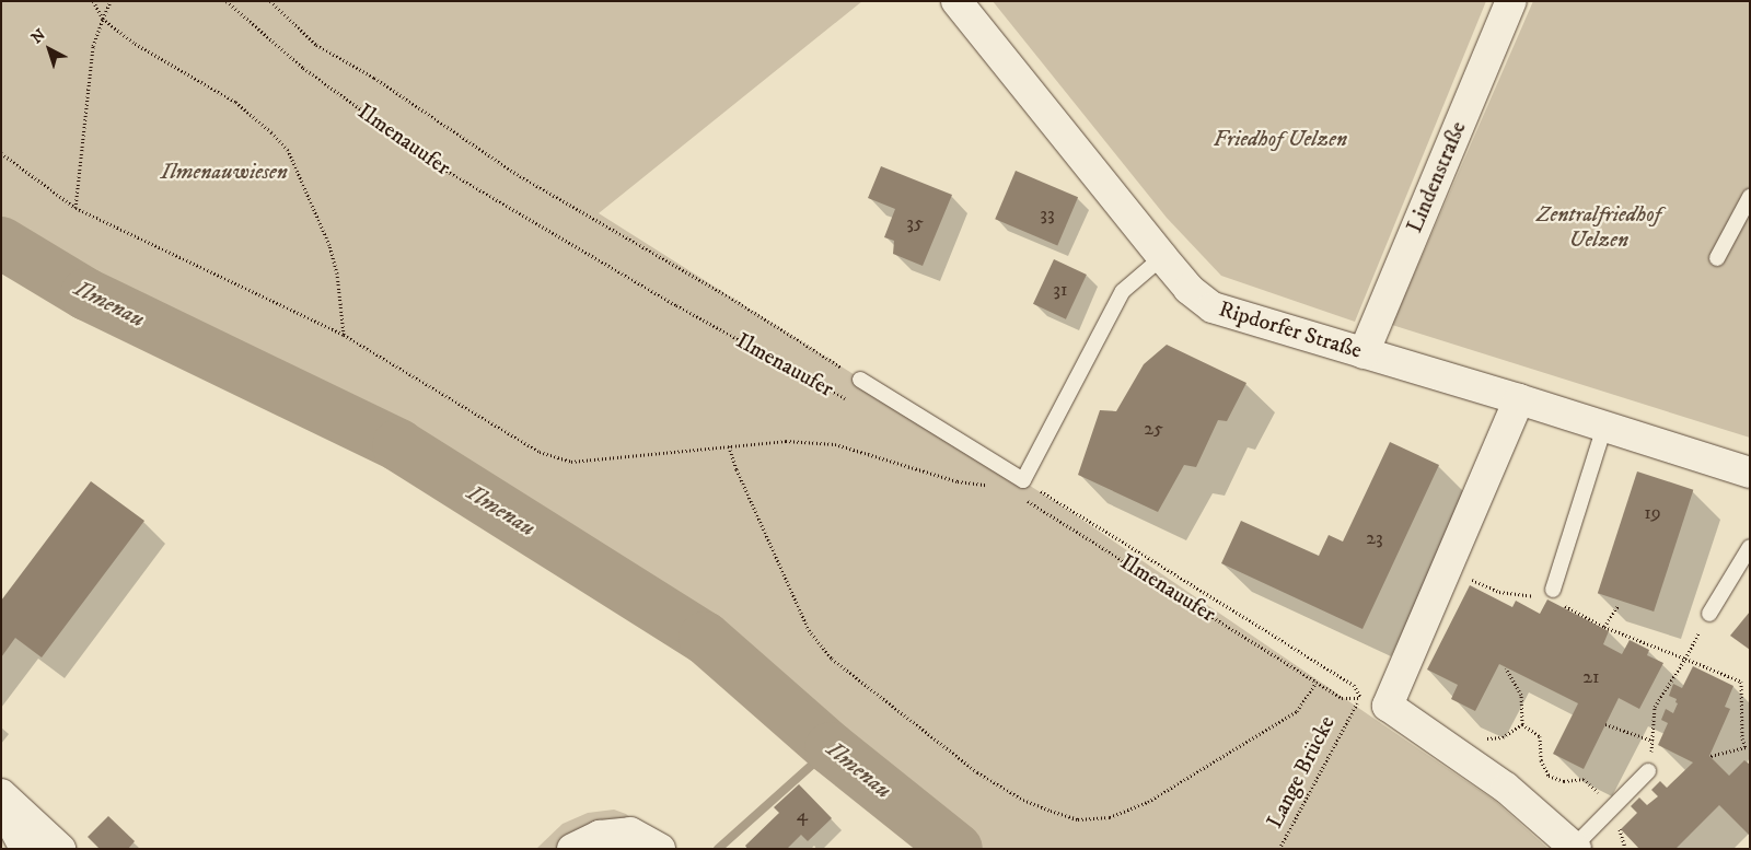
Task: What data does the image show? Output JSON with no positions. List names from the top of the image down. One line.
{"streets":{"street":["Lindenstraße","Ripdorfer Straße"],"path":["Ilmenauufer","Lange Brücke"]},"crossings":[["Lindenstraße","Ripdorfer Straße"]],"water":["Ilmenau"],"parks":["Friedhof Uelzen","Ilmenauwiesen","Zentralfriedhof Uelzen"],"house_numbers":["33","35","31","25","19","23","21","4"],"north":"top left"}
